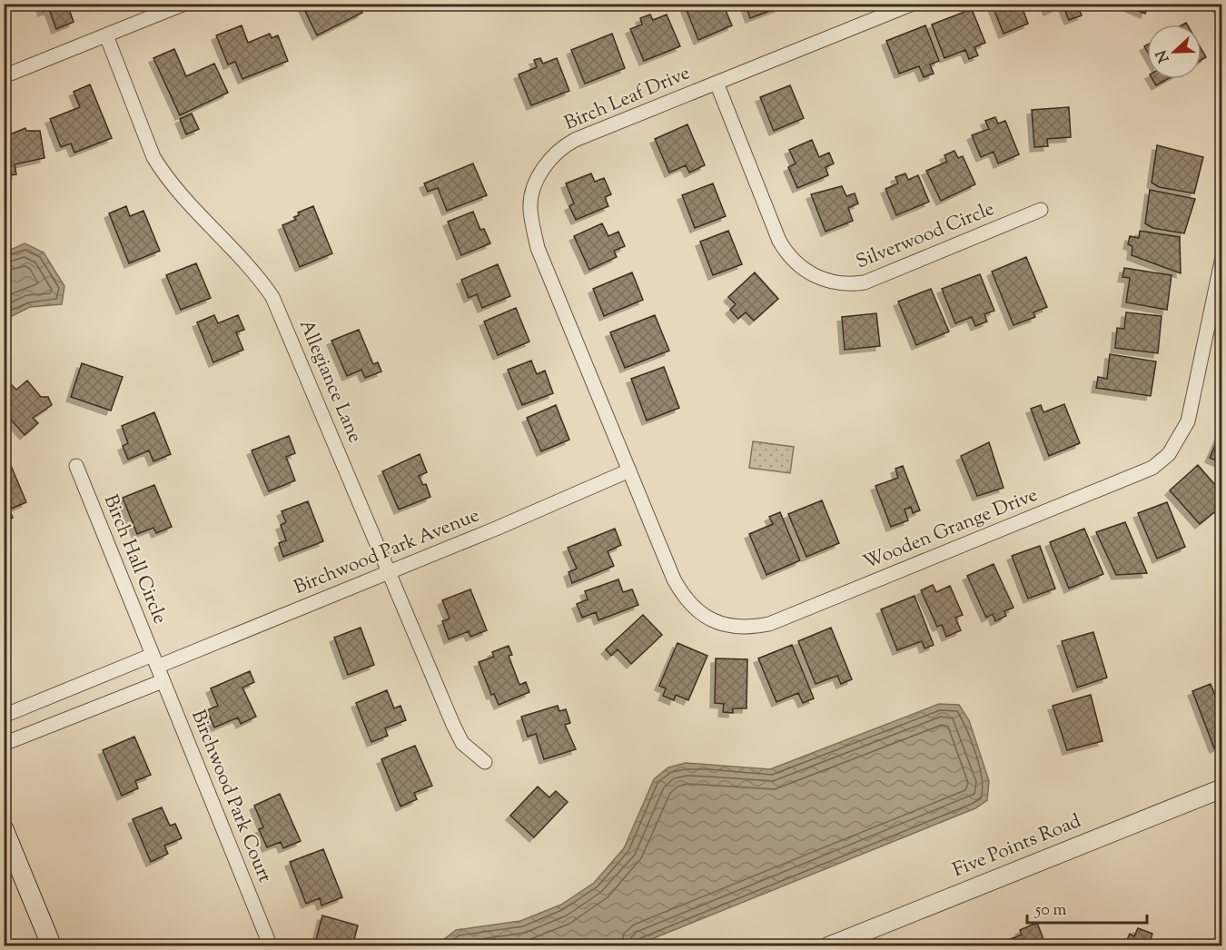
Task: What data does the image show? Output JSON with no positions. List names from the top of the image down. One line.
{"streets":{"street":["Birch Leaf Drive","Silverwood Circle","Allegiance Lane","Wooden Grange Drive","Birchwood Park Avenue","Birch Hall Circle","Birchwood Park Court","Five Points Road"]},"crossings":[["Birch Leaf Drive","Silverwood Circle"],["Birch Leaf Drive","Wooden Grange Drive"],["Birch Leaf Drive","Birchwood Park Avenue"],["Allegiance Lane","Birchwood Park Avenue"],["Wooden Grange Drive","Birchwood Park Avenue"],["Birchwood Park Avenue","Birch Hall Circle"],["Birchwood Park Avenue","Birchwood Park Court"],["Birch Hall Circle","Birchwood Park Court"]],"scale_bar":"50 m","north":"left"}
